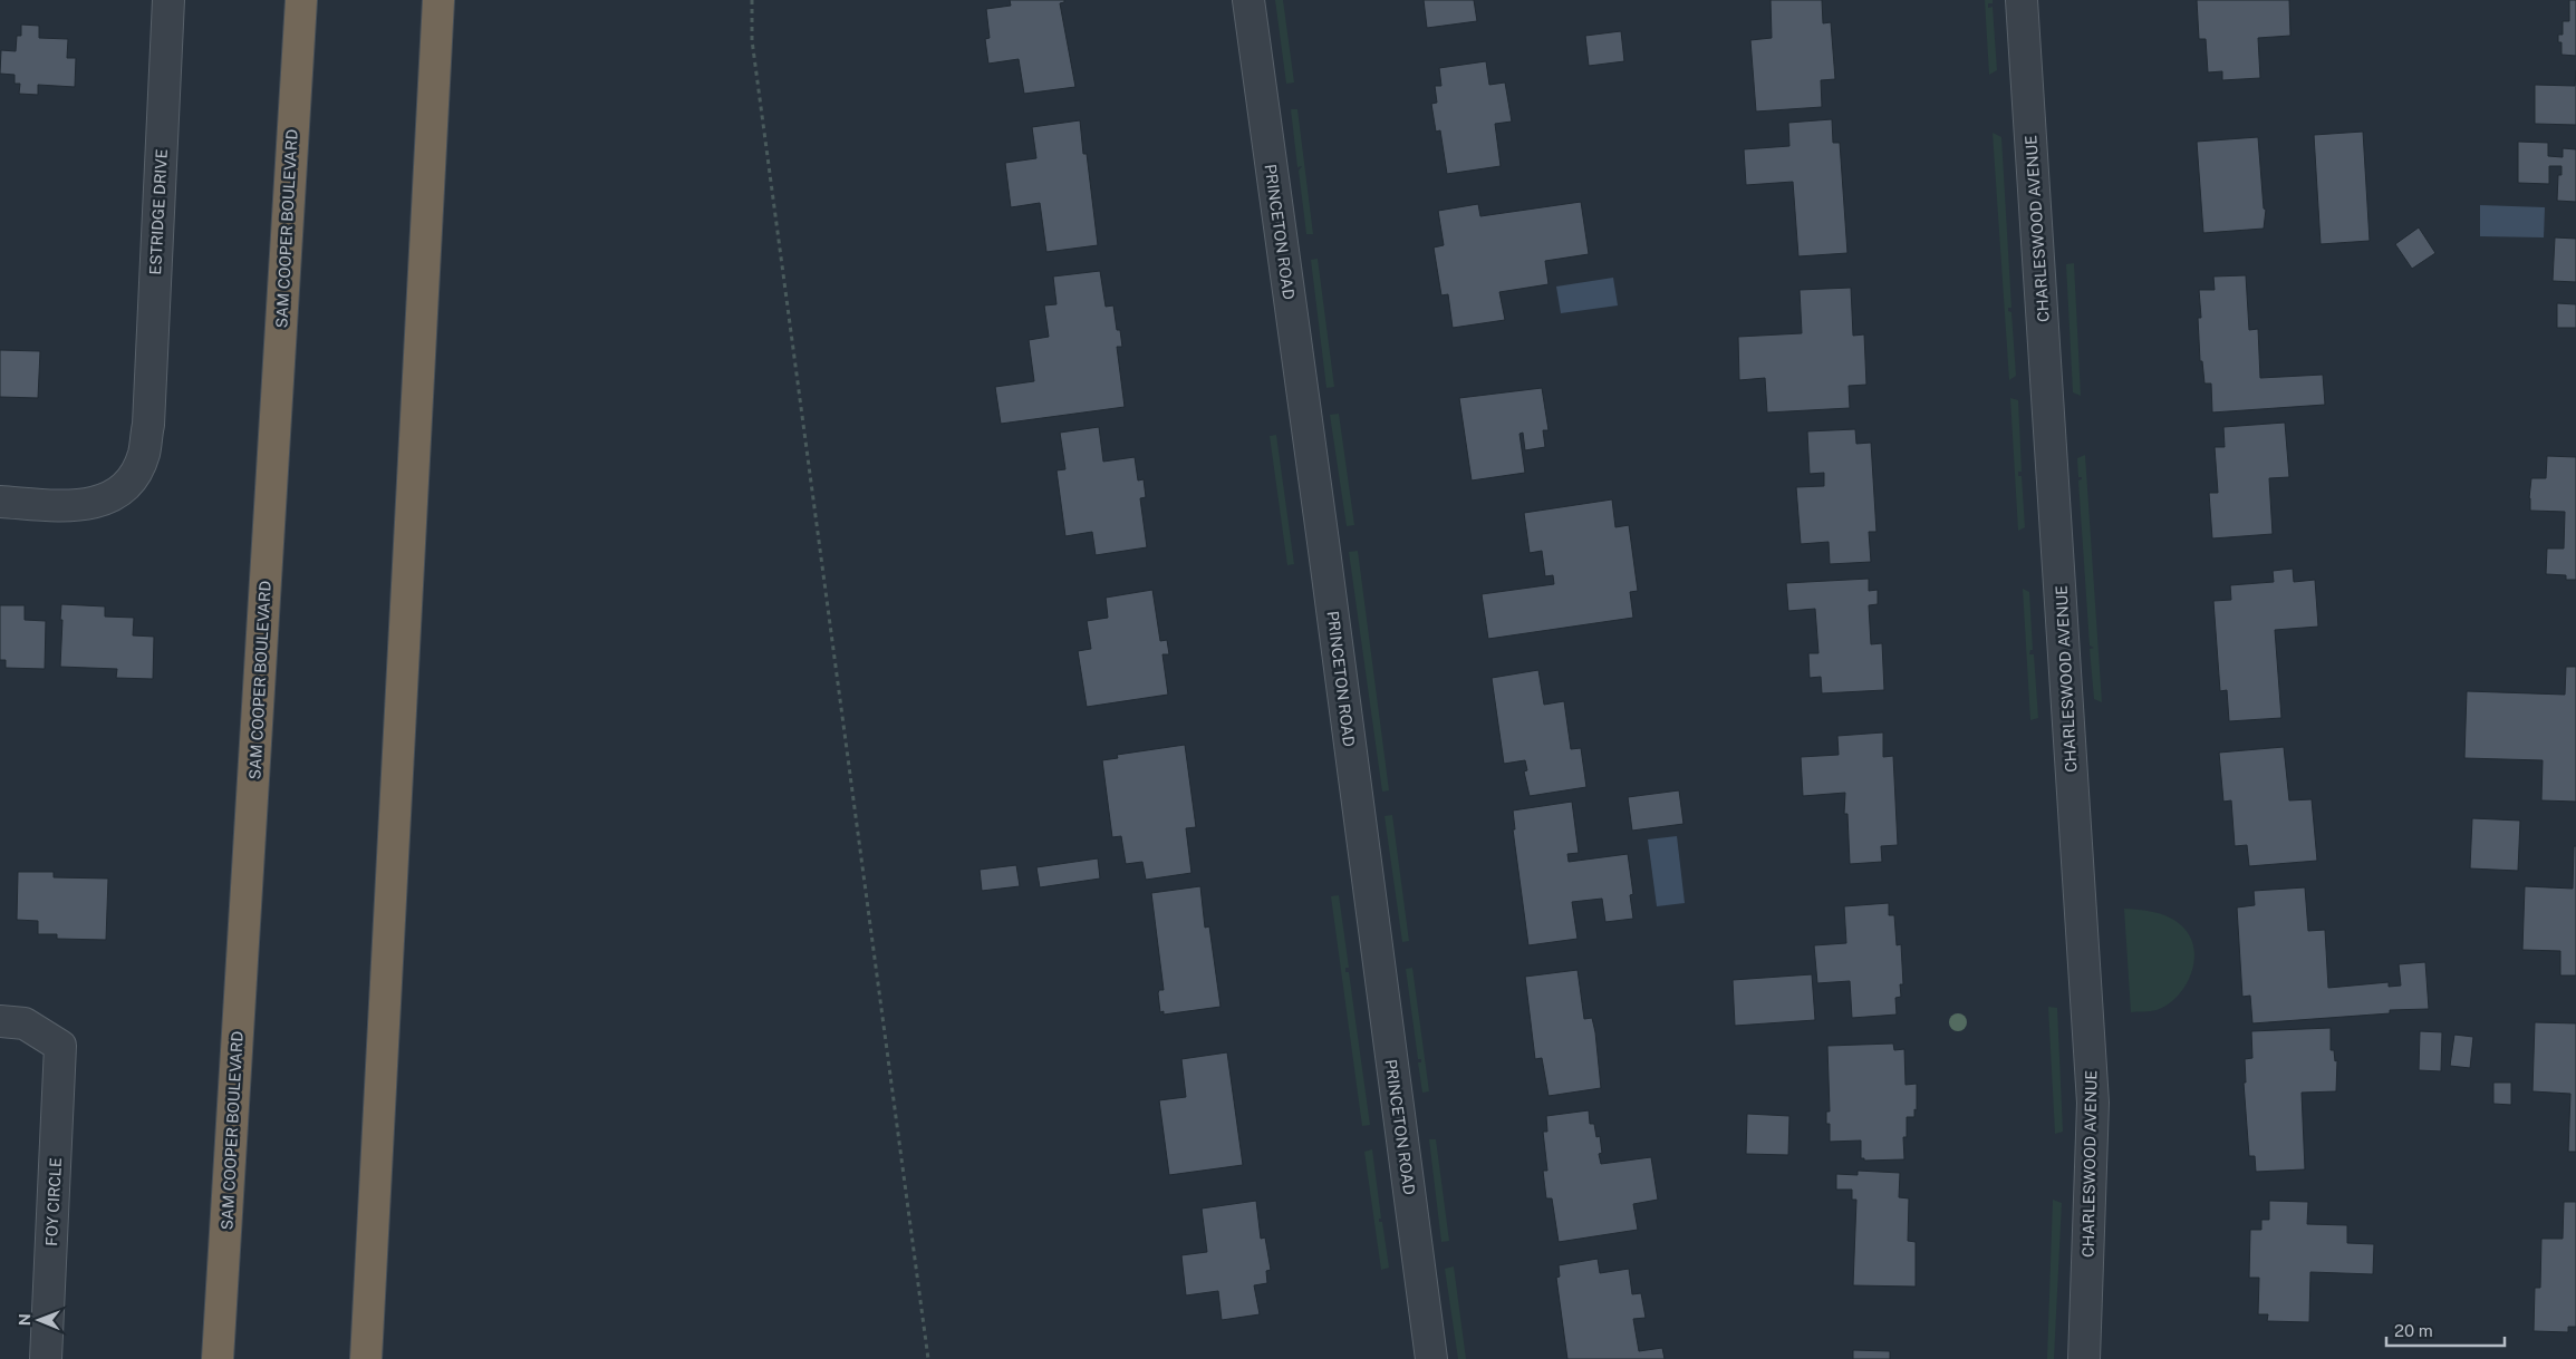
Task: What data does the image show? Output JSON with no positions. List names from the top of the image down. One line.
{"streets":{"highway":["SAM COOPER BOULEVARD"],"street":["ESTRIDGE DRIVE","CHARLESWOOD AVENUE","PRINCETON ROAD","FOY CIRCLE"]},"scale_bar":"20 m","north":"left"}
